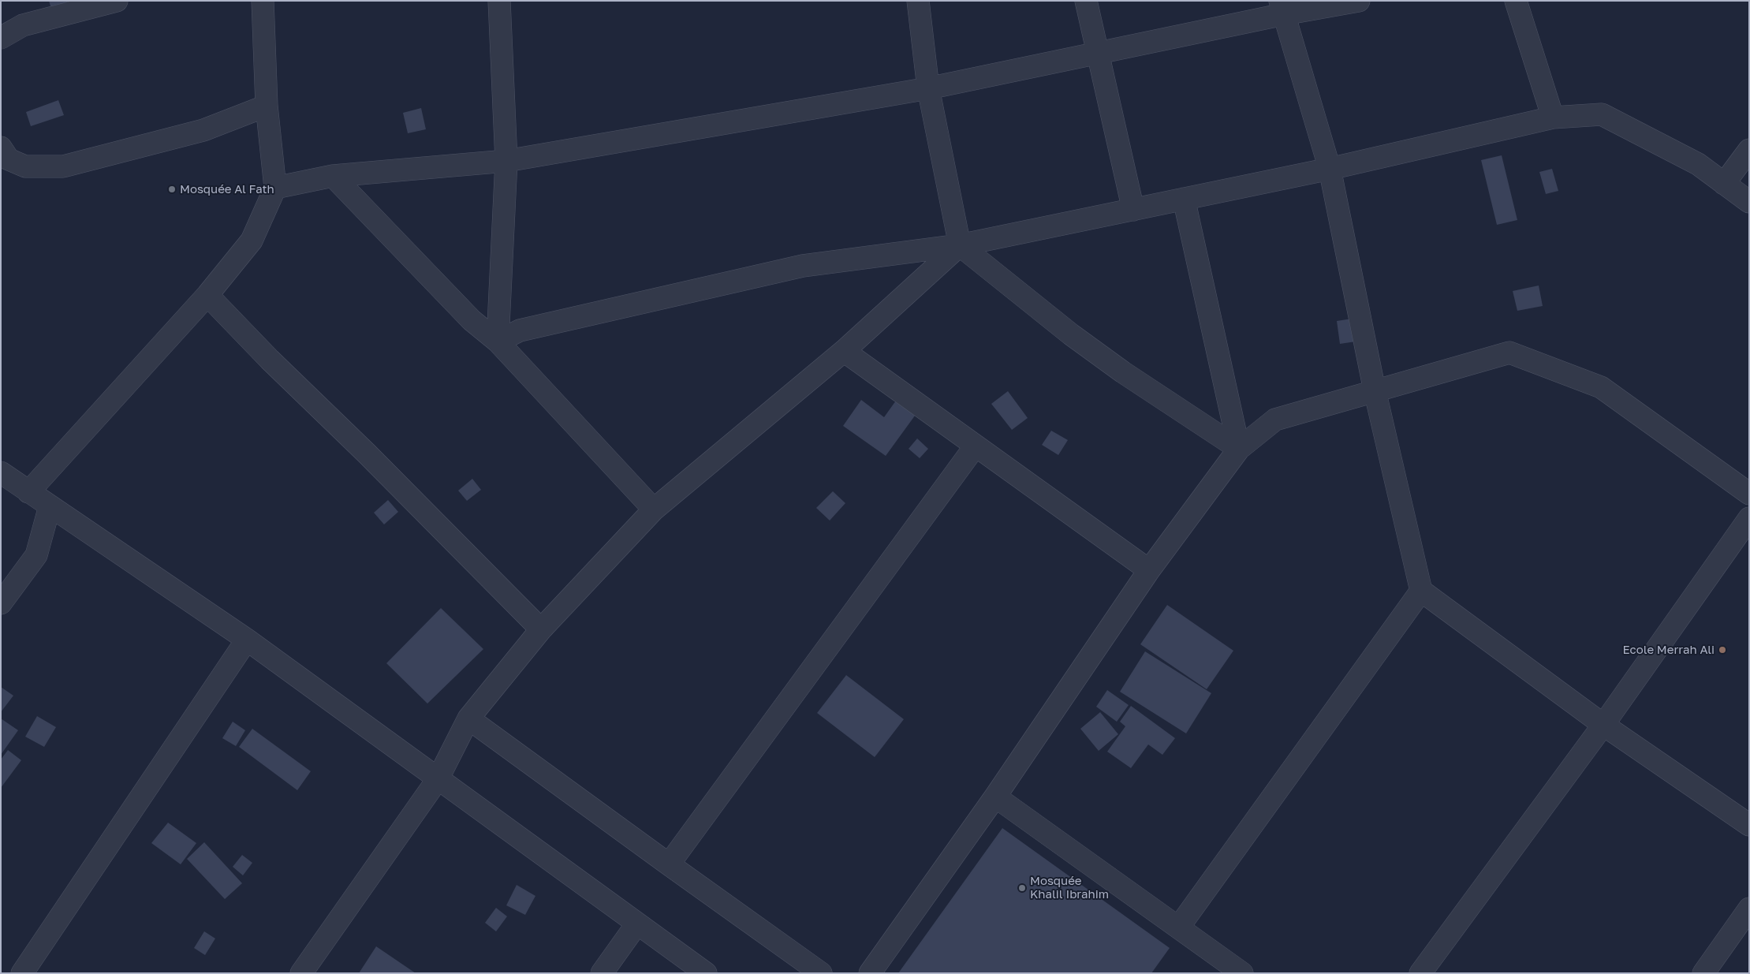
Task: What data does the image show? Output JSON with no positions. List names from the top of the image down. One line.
{"places":["Mosquée Al Fath","Ecole Merrah Ali","Mosquée Khalil Ibrahim"]}
